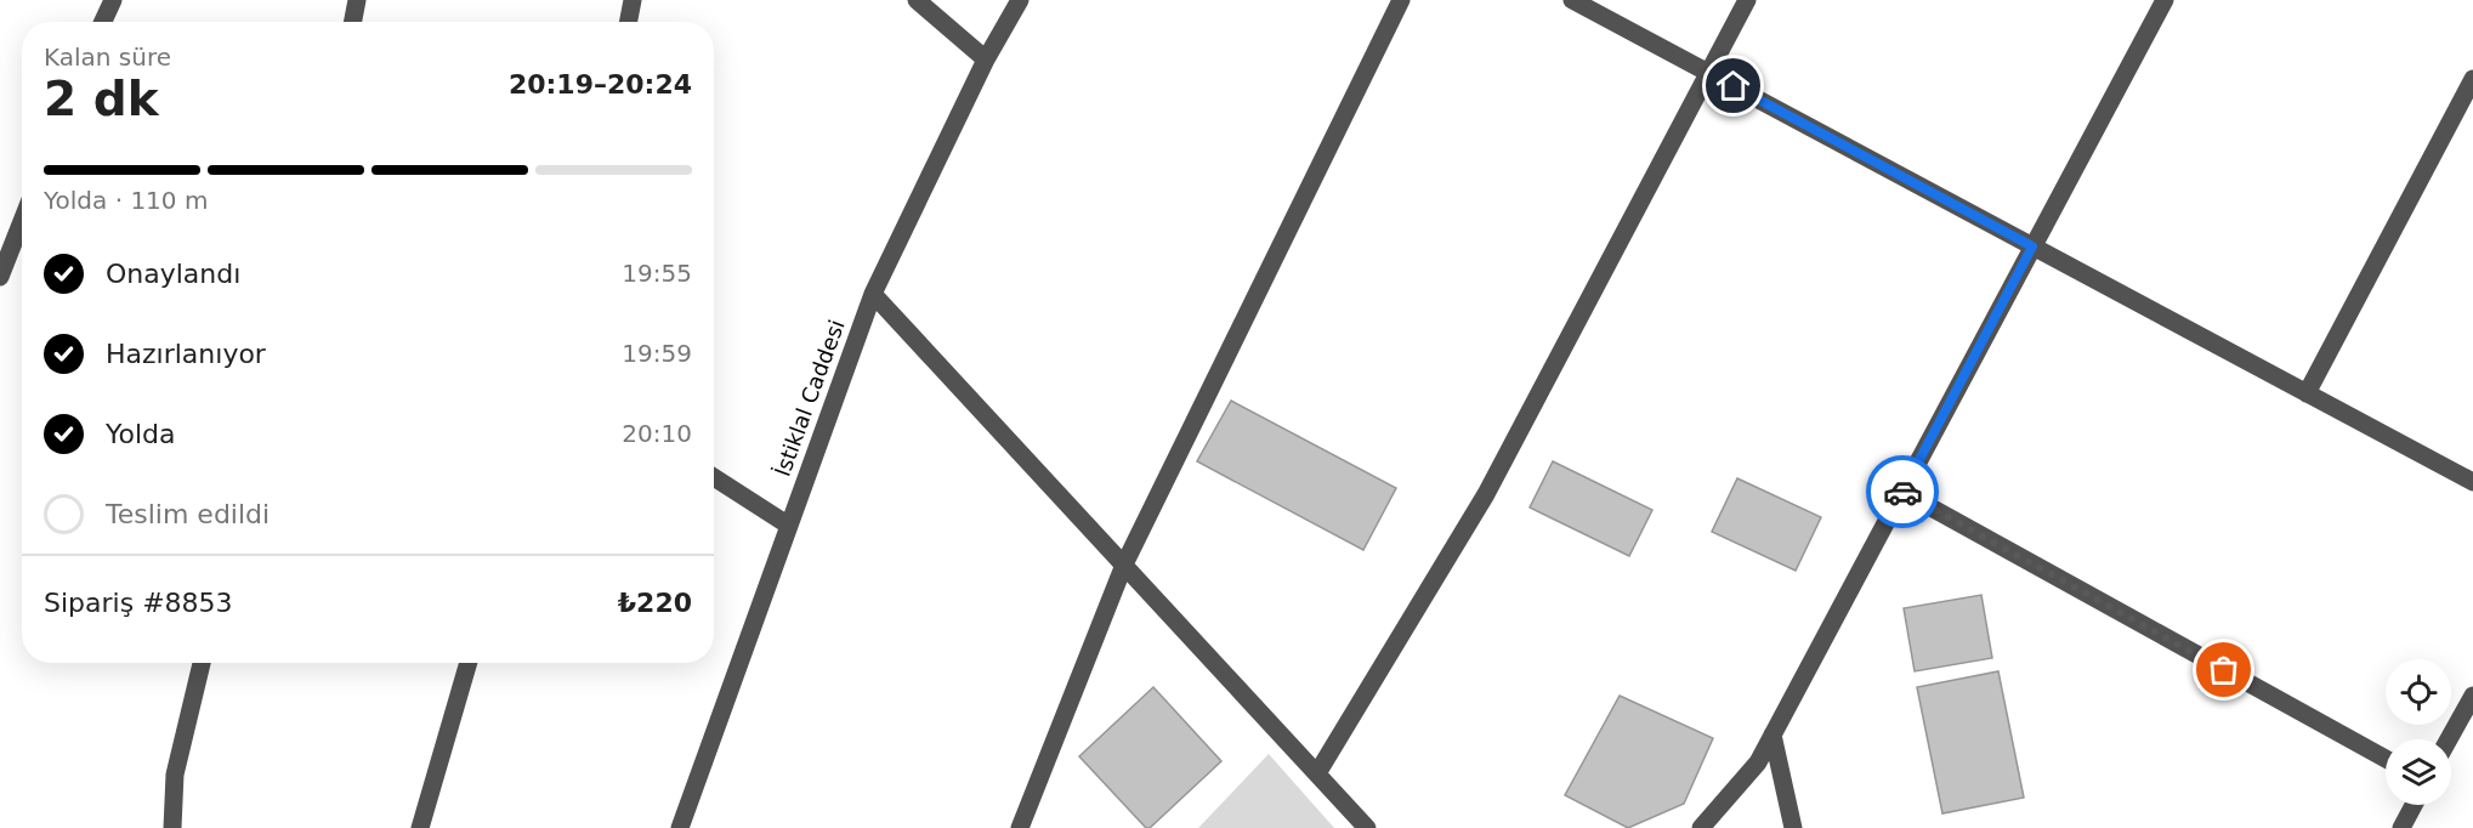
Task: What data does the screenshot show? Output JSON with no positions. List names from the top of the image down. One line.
{"streets":{"street":["İstiklal Caddesi"]},"page":{"heading":["2 dk","Kalan süre","20:19–20:24"],"panel":["Sipariş #8853","₺220"],"bar":"Yolda · 110 m","list":[["Onaylandı","19:55"],["Hazırlanıyor","19:59"],["Yolda","20:10"],"Teslim edildi"]}}
